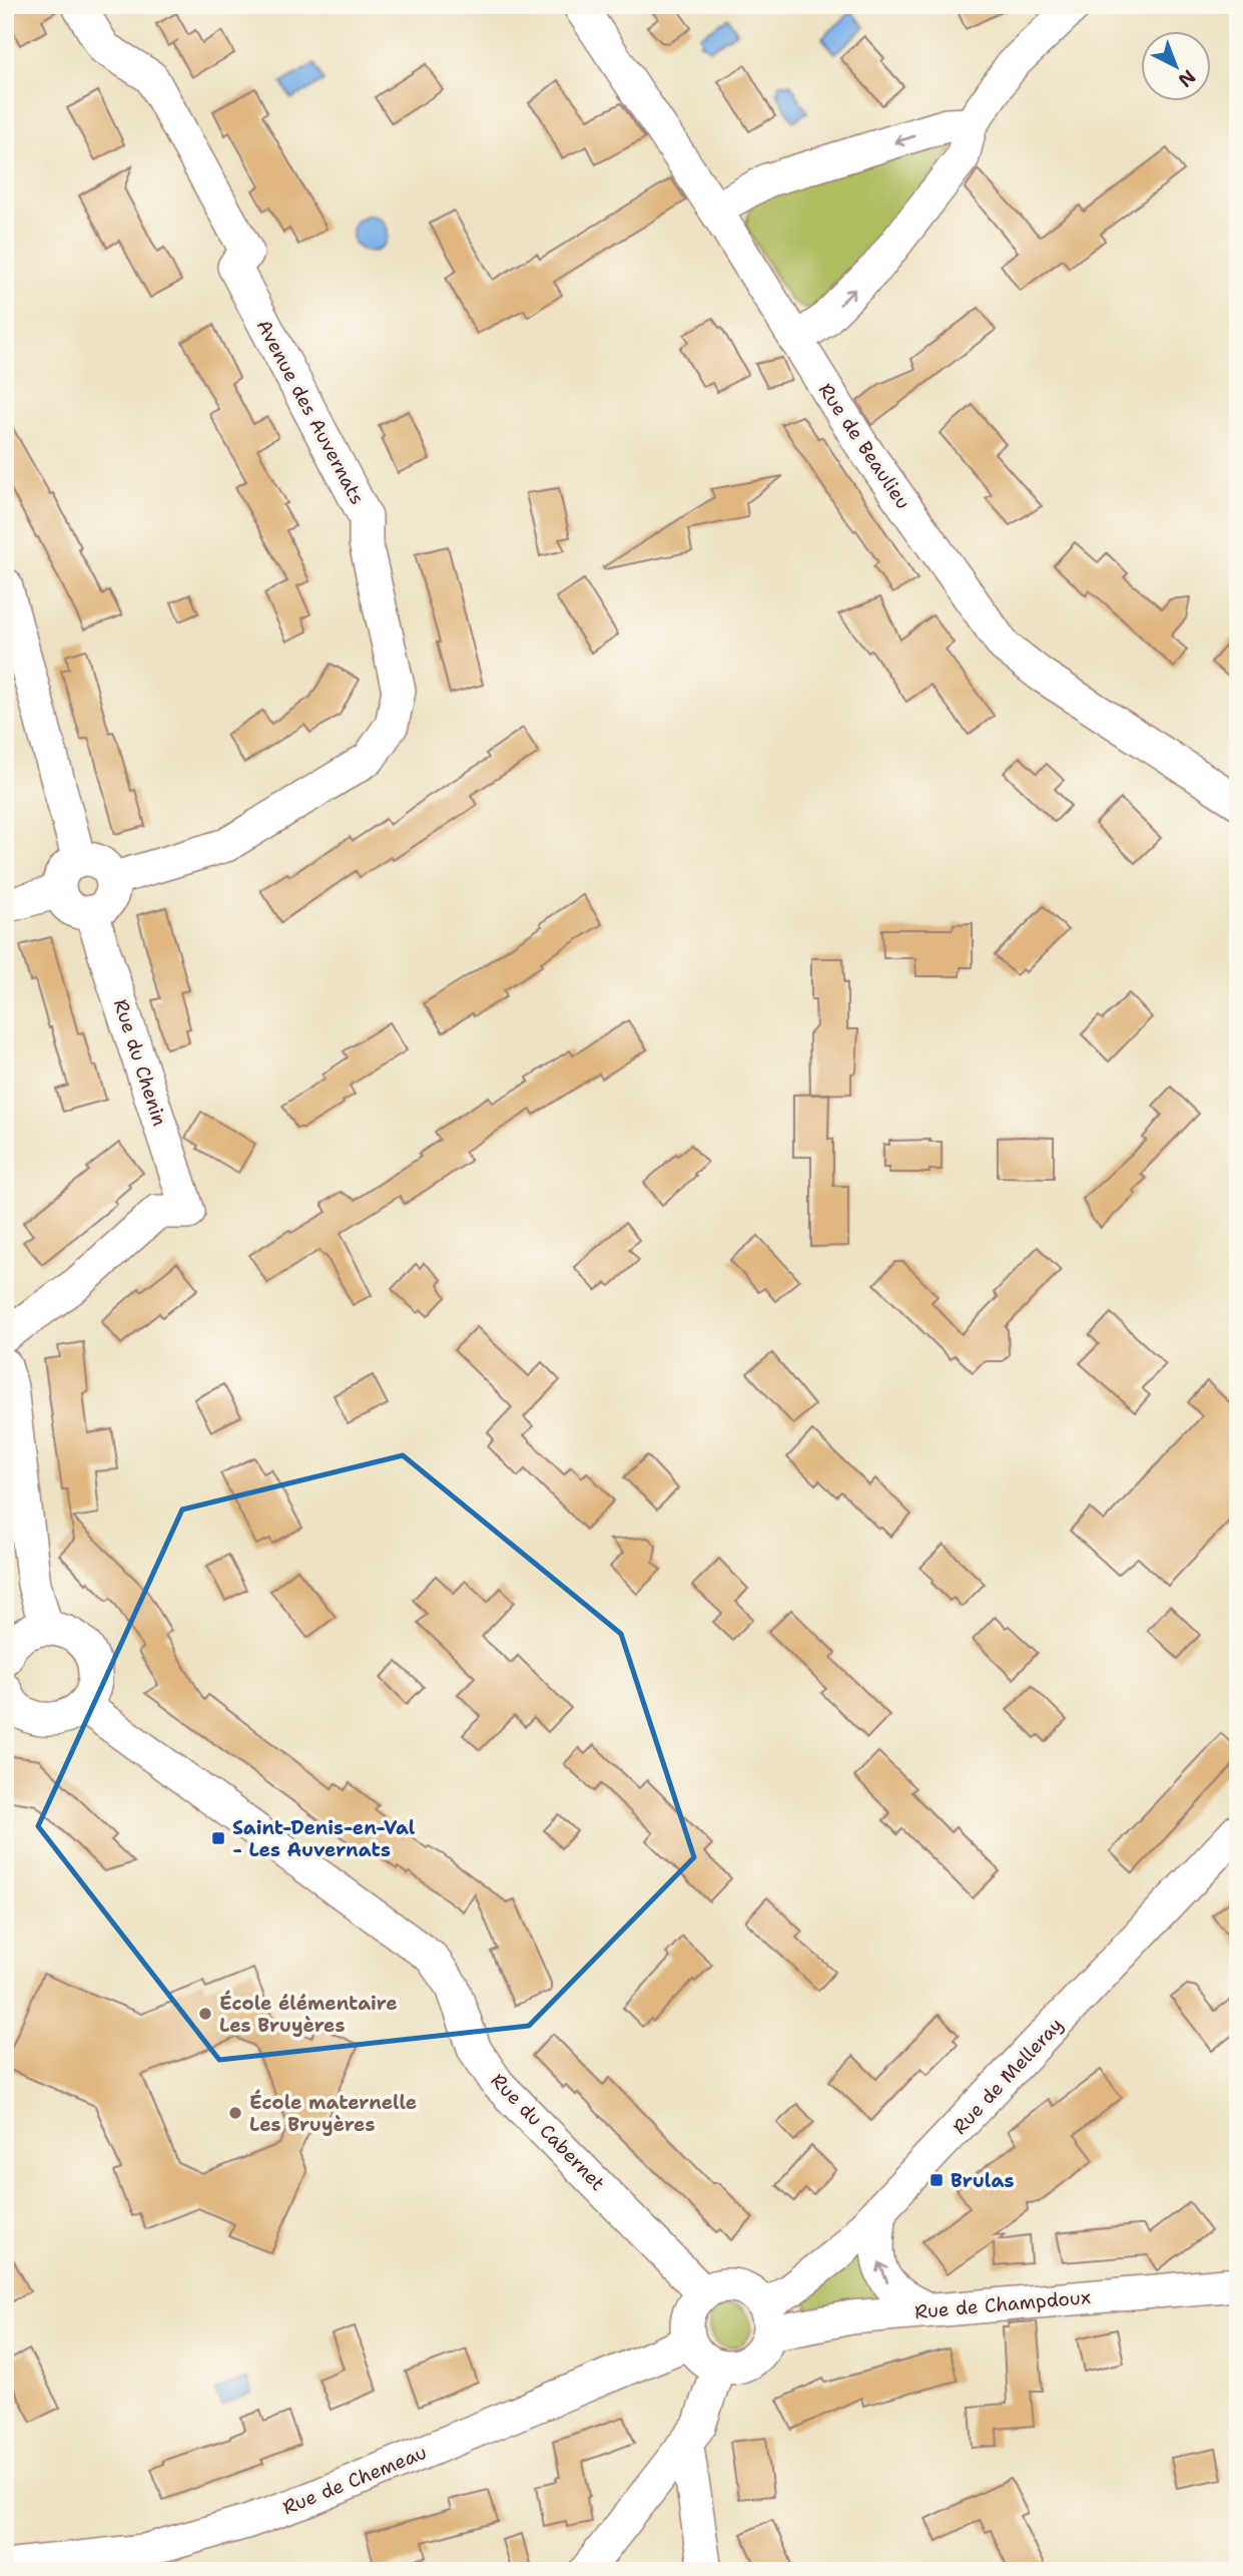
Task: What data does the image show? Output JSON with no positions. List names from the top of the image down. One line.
{"streets":{"street":["Avenue des Auvernats","Rue de Beaulieu","Rue du Chenin","Rue de Melleray","Rue du Cabernet","Rue de Champdoux","Rue de Chemeau"]},"crossings":[["Avenue des Auvernats","Rue du Chenin"],["Rue de Melleray","Rue du Cabernet"],["Rue de Melleray","Rue de Champdoux"],["Rue de Melleray","Rue de Chemeau"],["Rue du Cabernet","Rue de Champdoux"],["Rue du Cabernet","Rue de Chemeau"],["Rue de Champdoux","Rue de Chemeau"]],"places":{"transit":["Saint-Denis-en-Val - Les Auvernats","Brulas"],"other":["École élémentaire Les Bruyères","École maternelle Les Bruyères"]},"north":"bottom right"}
